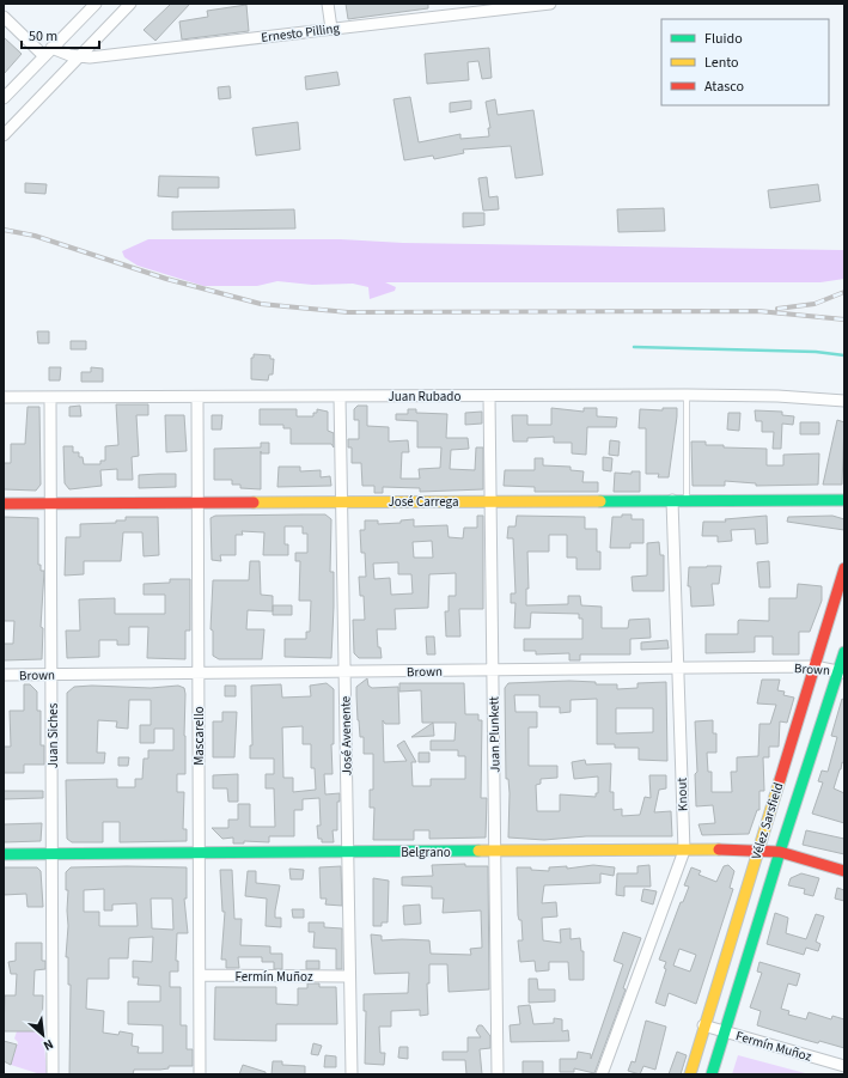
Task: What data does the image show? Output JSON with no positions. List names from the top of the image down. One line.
{"streets":{"street":["Ernesto Pilling","Juan Rubado","José Carrega","Brown","Juan Plunkett","Juan Siches","Mascarello","José Avenente","Knout","Vélez Sarsfield","Belgrano","Fermín Muñoz"]},"crossings":[["Juan Rubado","Juan Plunkett"],["Juan Rubado","Juan Siches"],["Juan Rubado","Mascarello"],["Juan Rubado","José Avenente"],["José Carrega","Juan Plunkett"],["José Carrega","Juan Siches"],["José Carrega","Mascarello"],["José Carrega","José Avenente"],["José Carrega","Knout"],["Brown","Juan Plunkett"],["Brown","Juan Siches"],["Brown","Mascarello"],["Brown","José Avenente"],["Brown","Knout"],["Brown","Vélez Sarsfield"],["Juan Plunkett","Belgrano"],["Juan Siches","Belgrano"],["Mascarello","Belgrano"],["Mascarello","Fermín Muñoz"],["José Avenente","Belgrano"],["José Avenente","Fermín Muñoz"],["Knout","Belgrano"],["Vélez Sarsfield","Belgrano"],["Vélez Sarsfield","Fermín Muñoz"]],"legend":["Fluido","Lento","Atasco"],"scale_bar":"50 m","north":"bottom right"}
